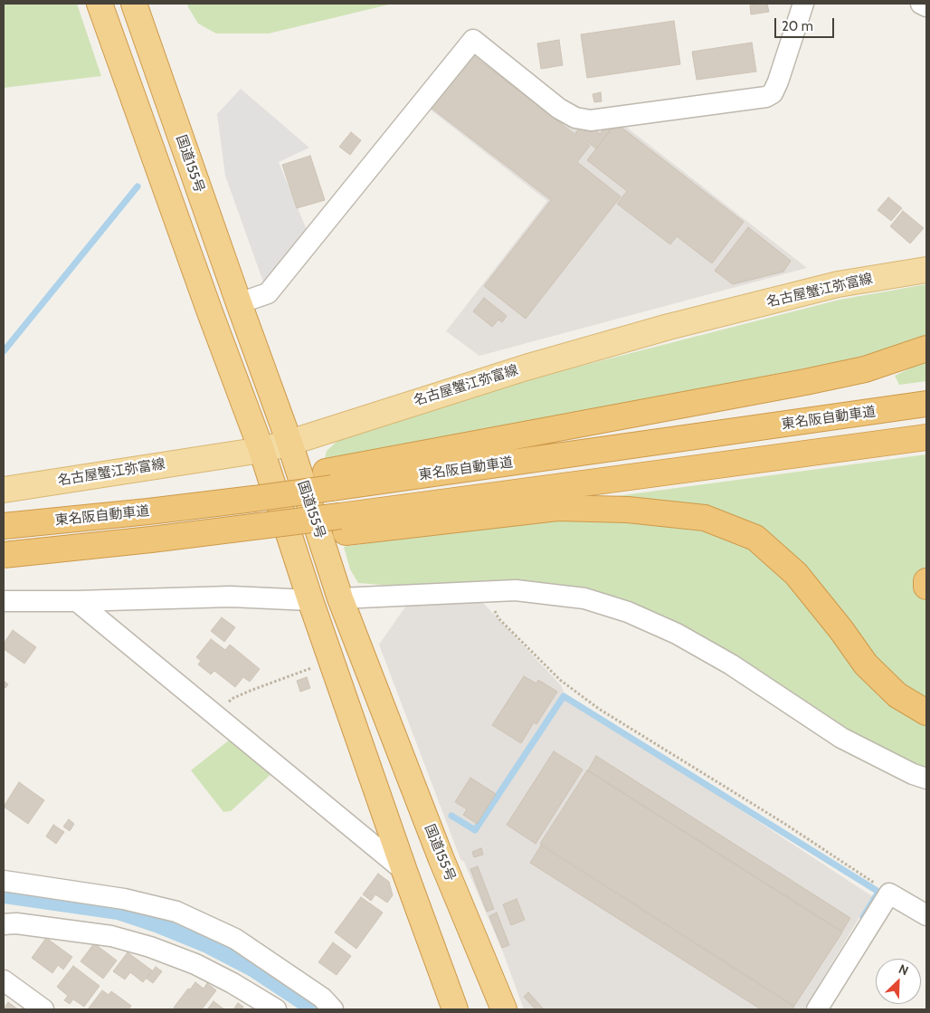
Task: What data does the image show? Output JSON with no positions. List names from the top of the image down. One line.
{"streets":{"highway":["国道155号","東名阪自動車道"],"main road":["名古屋蟹江弥富線"]},"crossings":[["国道155号","名古屋蟹江弥富線"]],"scale_bar":"20 m","north":"top right"}
